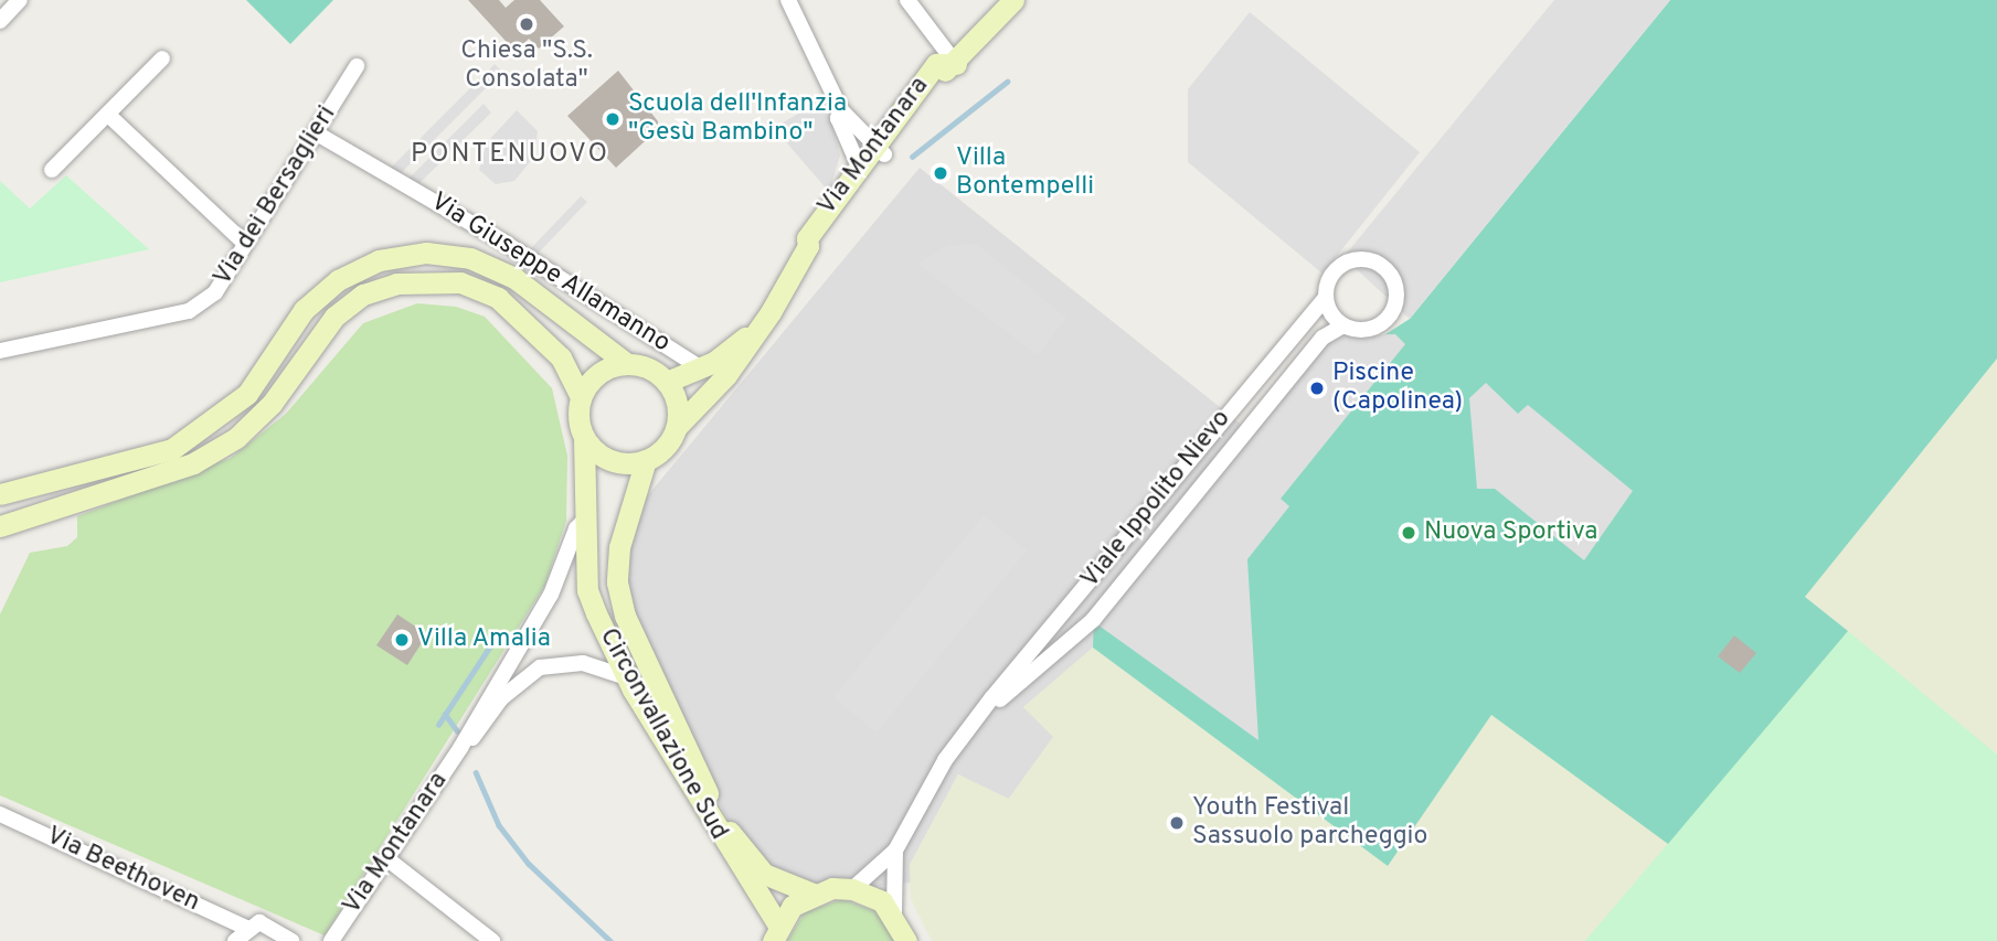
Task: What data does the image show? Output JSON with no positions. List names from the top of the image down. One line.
{"streets":{"main road":["Via Montanara","Circonvallazione Sud"],"street":["Via dei Bersaglieri","Via Giuseppe Allamanno","Viale Ippolito Nievo","Via Beethoven"]},"crossings":[["Via Montanara","Via Giuseppe Allamanno"],["Via Montanara","Circonvallazione Sud"],["Via dei Bersaglieri","Via Giuseppe Allamanno"]],"districts":["PONTENUOVO"],"places":["Chiesa \"S.S. Consolata\"","Scuola dell'Infanzia \"Gesù Bambino\"","Villa Bontempelli","Piscine (Capolinea)","Nuova Sportiva","Villa Amalia","Youth Festival Sassuolo parcheggio"]}
